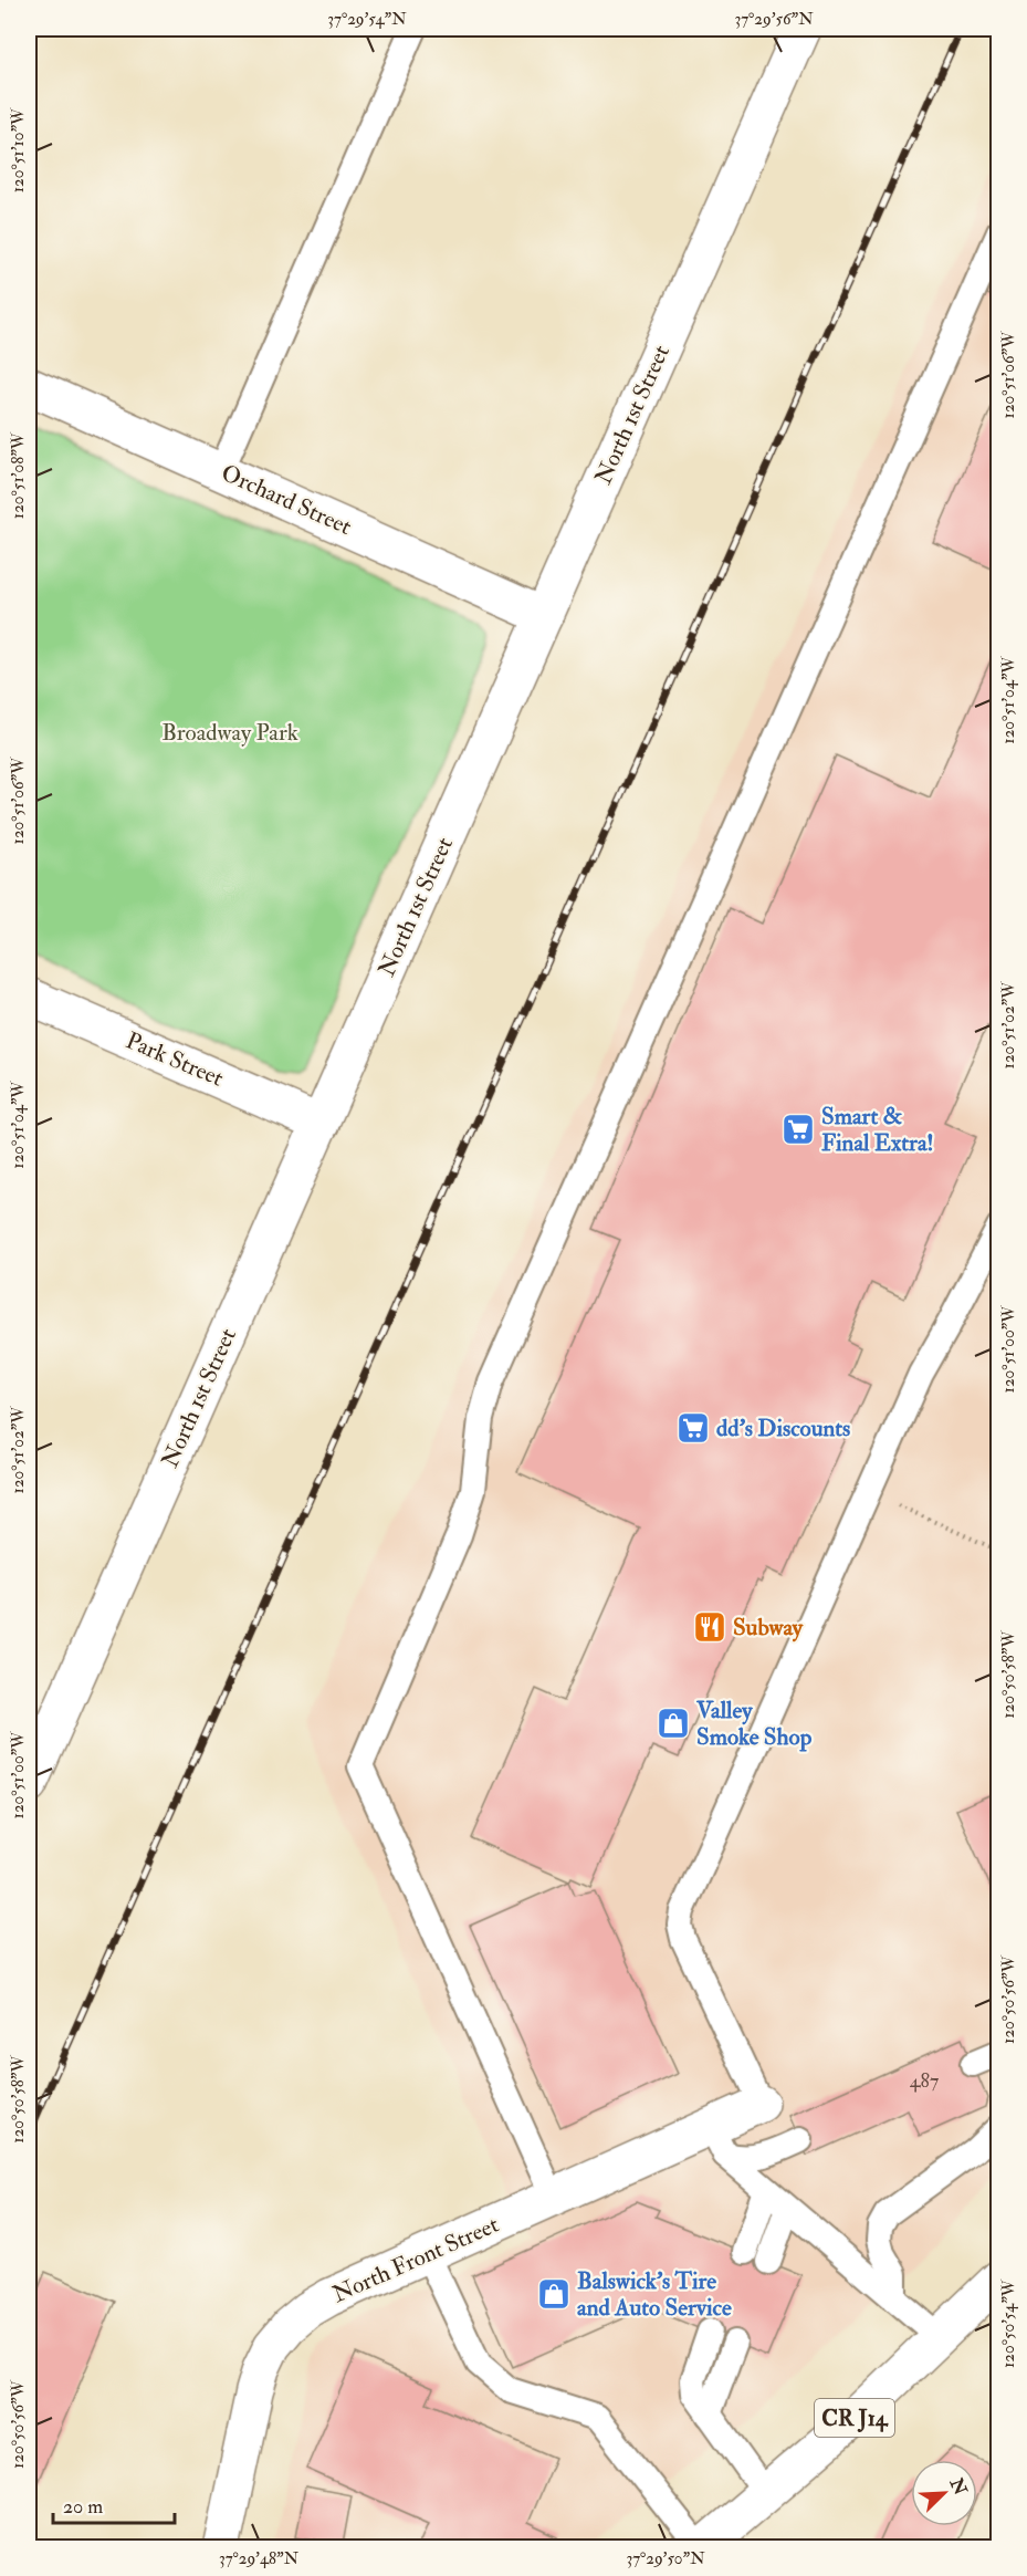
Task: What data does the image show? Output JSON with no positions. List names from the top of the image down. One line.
{"streets":{"street":["North 1st Street","Orchard Street","Park Street","North Front Street","CR J14"]},"crossings":[["North 1st Street","Orchard Street"],["North 1st Street","Park Street"]],"parks":["Broadway Park"],"places":{"supermarket":["Smart & Final Extra!","dd's Discounts"],"restaurant":["Subway"],"shop":["Valley Smoke Shop","Balswick's Tire and Auto Service"]},"house_numbers":["487"],"scale_bar":"20 m","north":"top right","coordinates":["37°29'54\"N","37°29'56\"N","120°51'10\"W","120°51'06\"W","120°51'08\"W","120°51'04\"W","120°51'02\"W","120°51'00\"W","120°50'58\"W","120°50'56\"W","120°50'54\"W","37°29'48\"N","37°29'50\"N"]}
